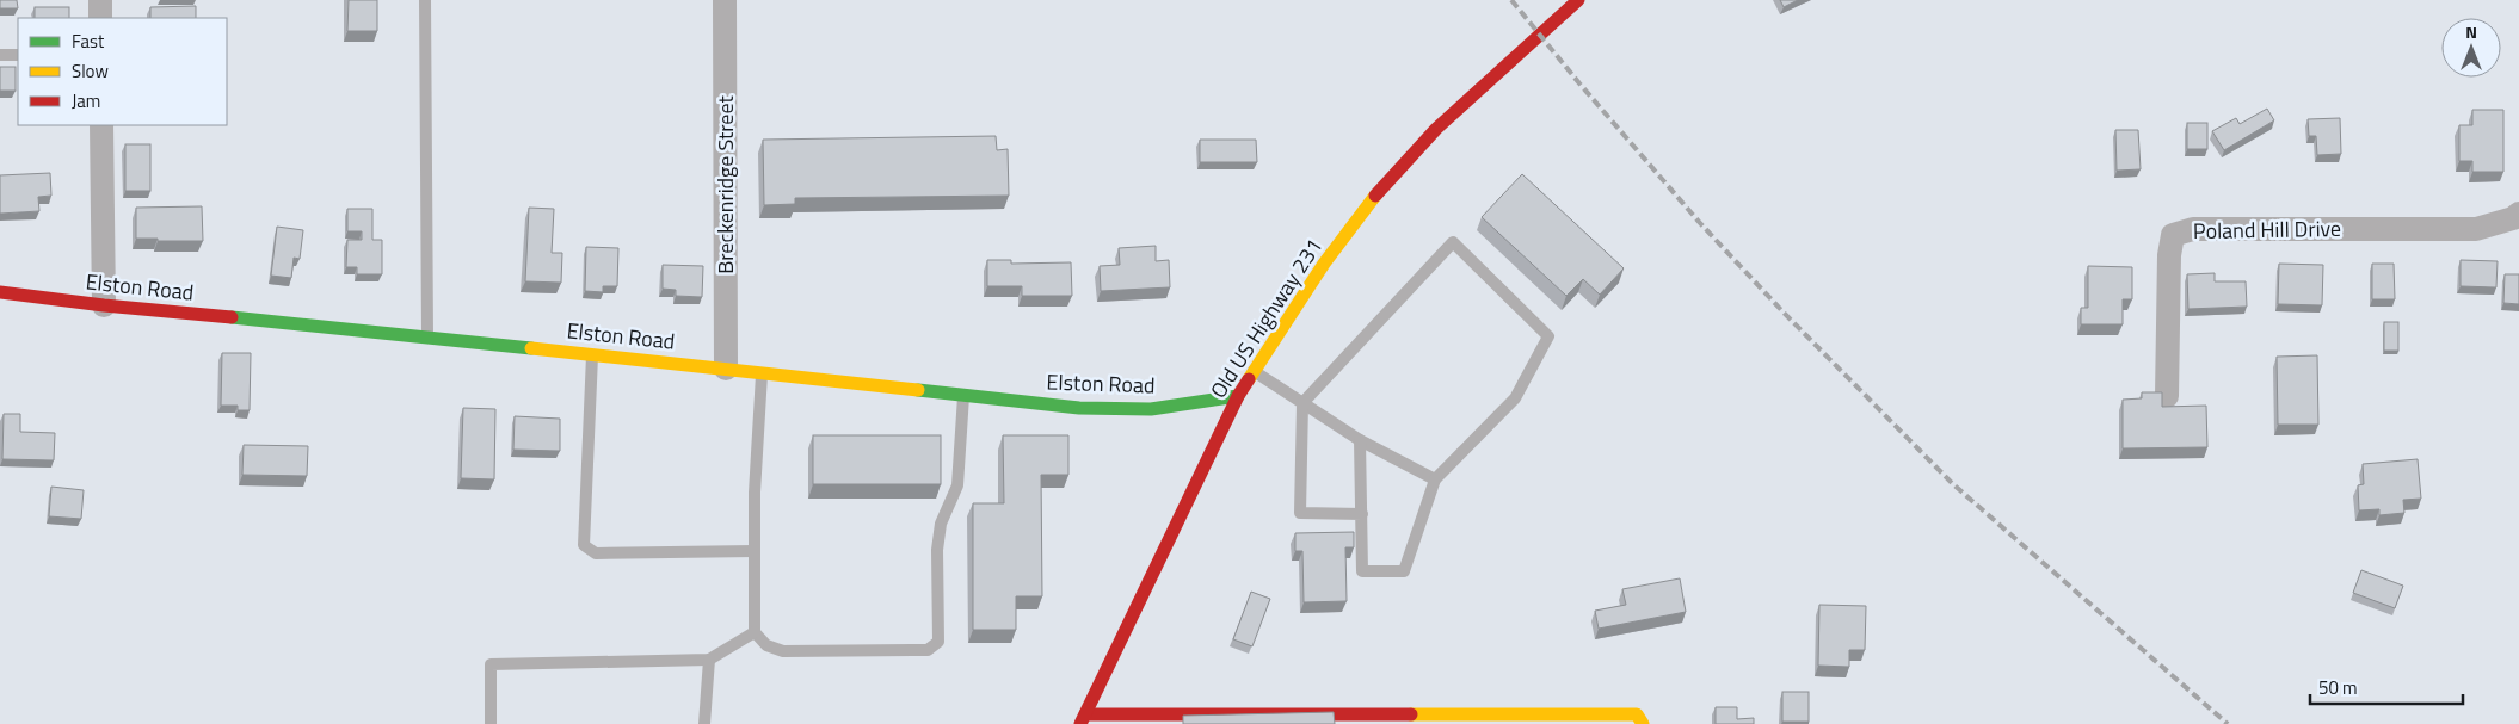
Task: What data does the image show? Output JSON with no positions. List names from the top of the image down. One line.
{"streets":{"street":["Breckenridge Street","Poland Hill Drive","Elston Road","Old US Highway 231"]},"crossings":[["Breckenridge Street","Elston Road"],["Elston Road","Old US Highway 231"]],"legend":["Fast","Slow","Jam"],"scale_bar":"50 m","north":"top"}
